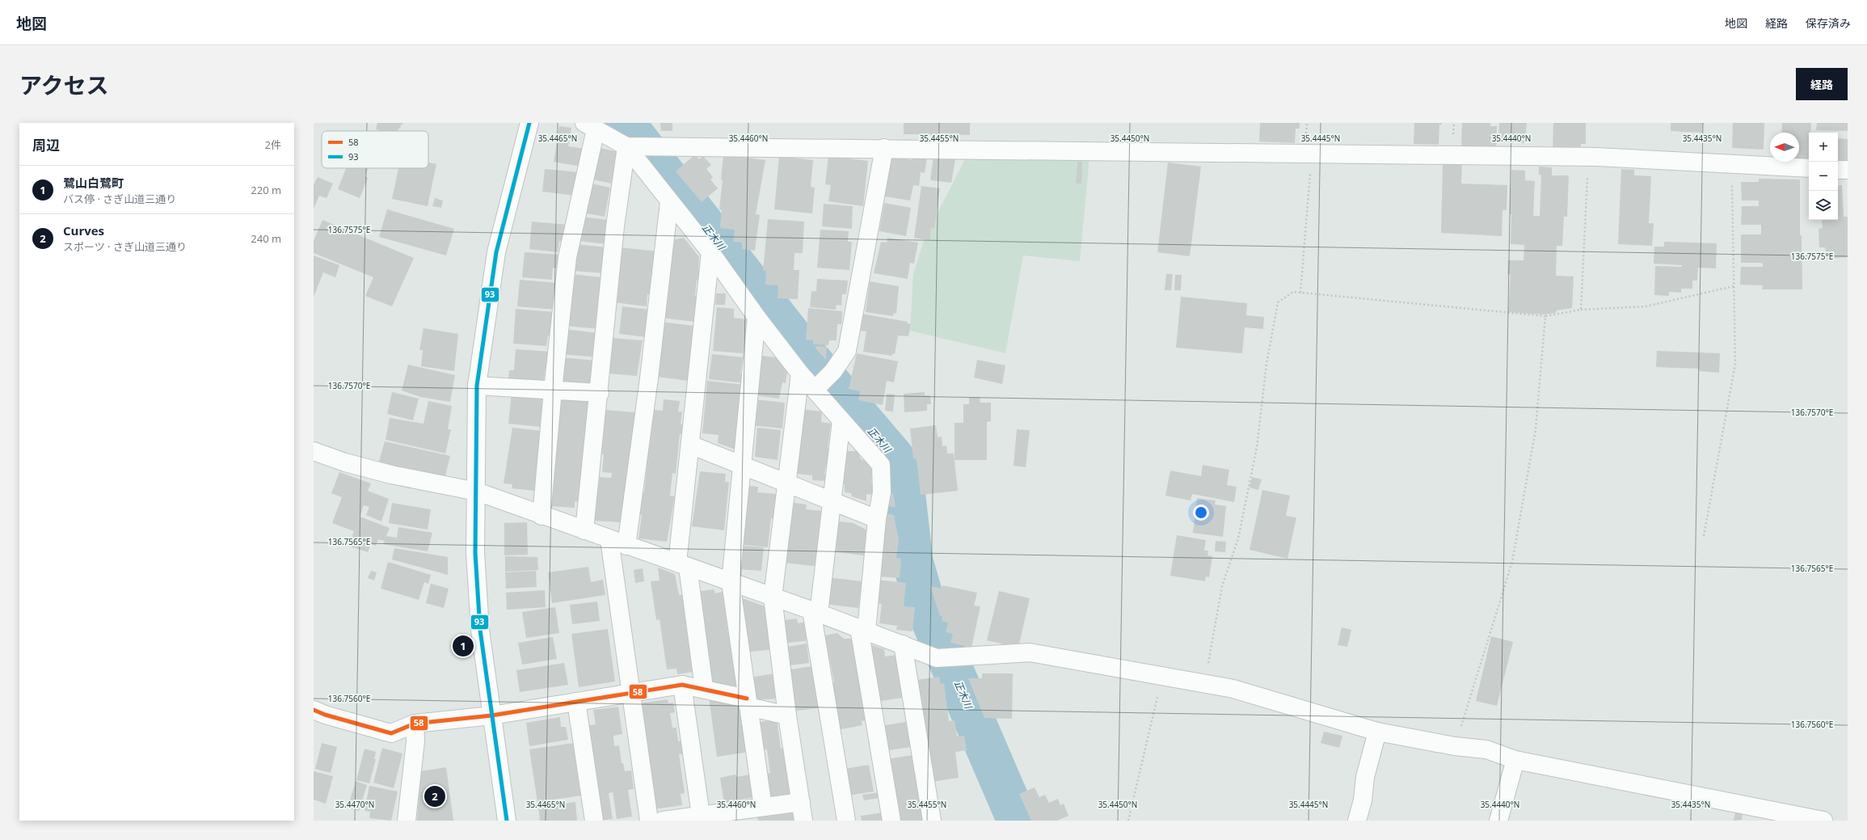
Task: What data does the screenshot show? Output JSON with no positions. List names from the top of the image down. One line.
{"water":["正木川"],"lines":["transit line 93","transit line 58"],"legend":["58","93"],"north":"left","page":{"header":"地図","nav":["地図","経路","保存済み"],"title":"アクセス","buttons":"経路","heading":["周辺","2件"],"map_buttons":["+","−"],"list":[{"mark":"1","name":"鷺山白鷺町","note":"バス停 · さぎ山道三通り","value":"220 m"},{"mark":"2","name":"Curves","note":"スポーツ · さぎ山道三通り","value":"240 m"}],"pins":["1","2"]},"coordinates":["35.4465°N","35.4460°N","35.4455°N","35.4450°N","35.4445°N","35.4440°N","35.4435°N","136.7575°E","136.7570°E","136.7565°E","136.7560°E","35.4470°N"]}
